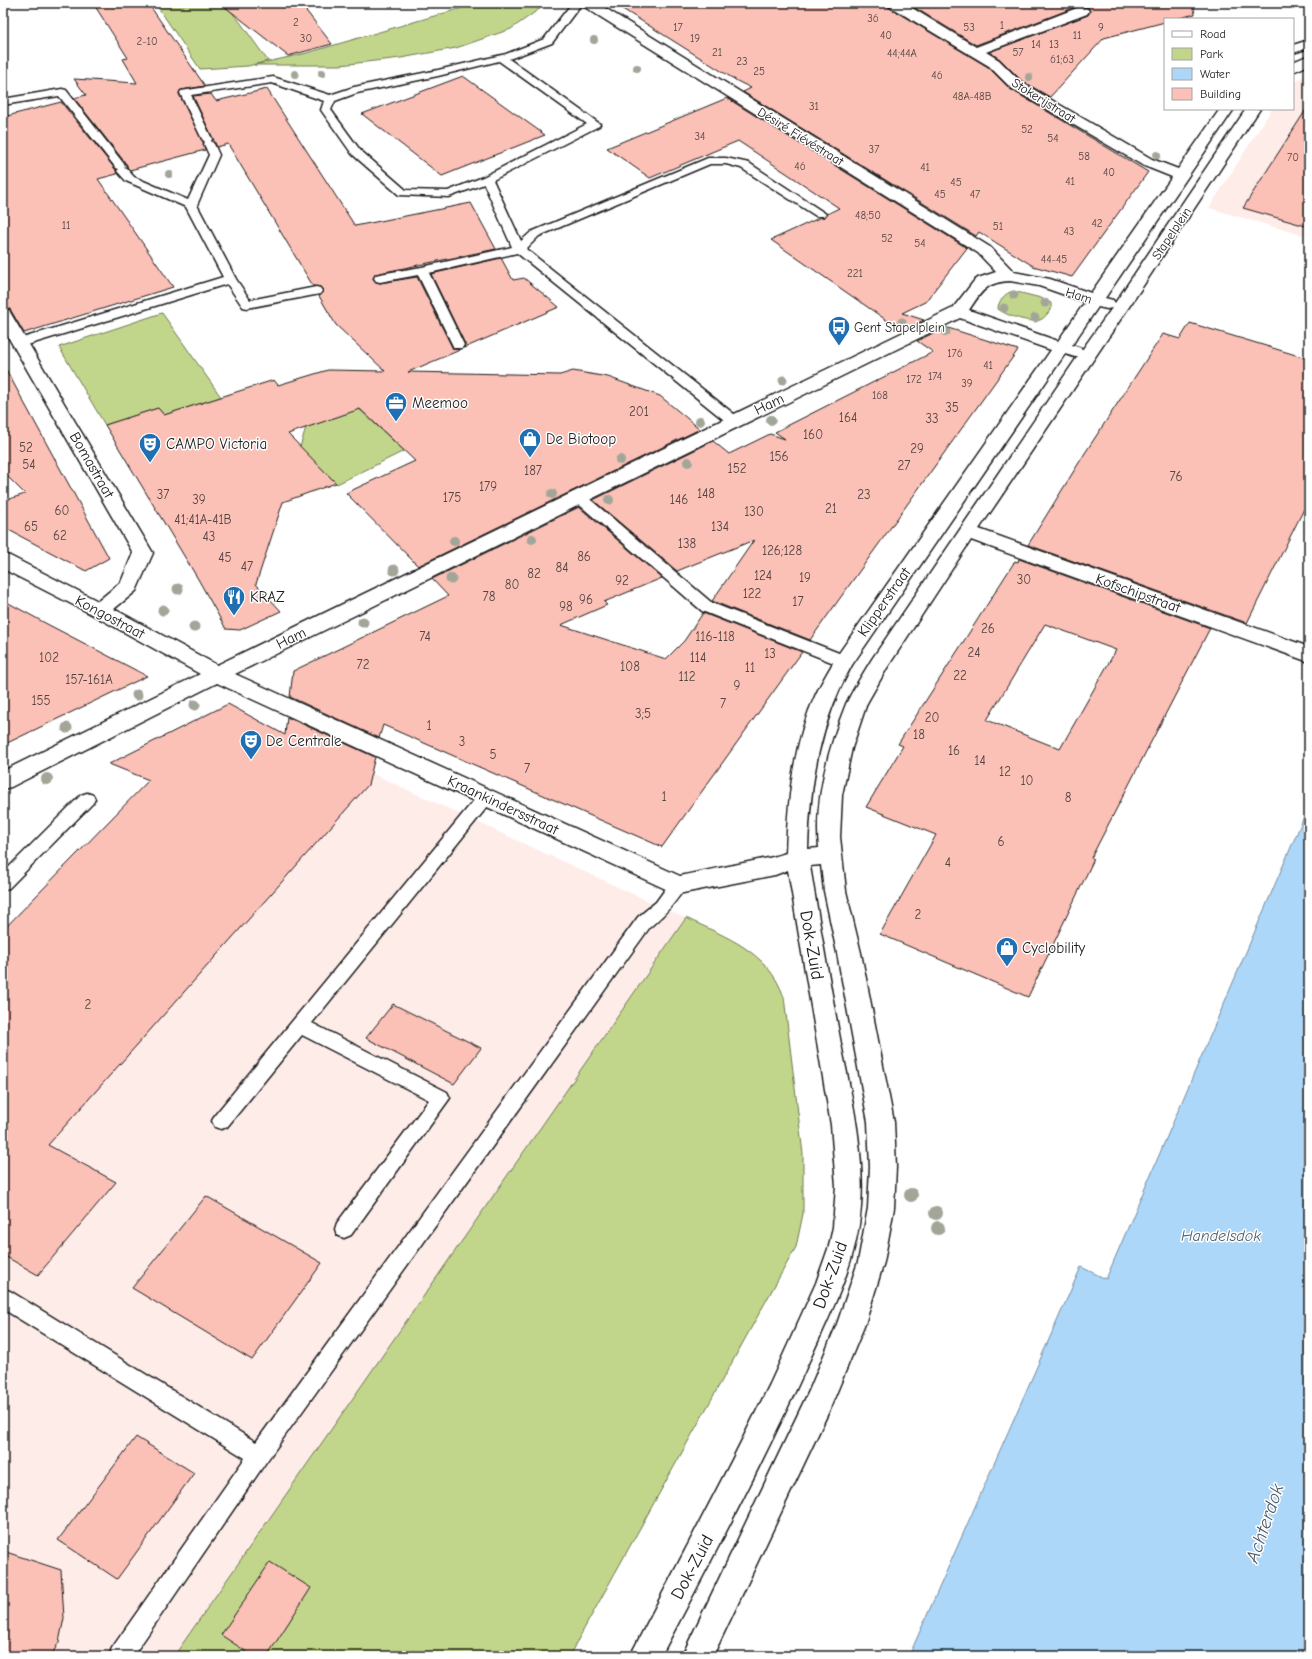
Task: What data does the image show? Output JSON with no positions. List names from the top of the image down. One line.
{"streets":{"street":["Stokerijstraat","Désiré Fiévéstraat","Stapelplein","Ham","Bomastraat","Kofschipstraat","Klipperstraat","Kongostraat","Kraankindersstraat","Dok-Zuid"]},"crossings":[["Stokerijstraat","Stapelplein"],["Désiré Fiévéstraat","Ham"],["Stapelplein","Ham"],["Stapelplein","Klipperstraat"],["Ham","Kongostraat"],["Ham","Kraankindersstraat"],["Bomastraat","Kongostraat"],["Kofschipstraat","Klipperstraat"],["Klipperstraat","Dok-Zuid"],["Kongostraat","Kraankindersstraat"]],"water":["Handelsdok","Achterdok"],"places":{"bus stop":["Gent Stapelplein"],"office":["Meemoo"],"shop":["De Biotoop","Cyclobility"],"theatre":["CAMPO Victoria","De Centrale"],"restaurant":["KRAZ"]},"house_numbers":["36","2","1","17","53","9","40","11","30","19","2-10","14","13","21","57","44;44A","61;63","23","25","46","48A-48B","31","52","34","54","37","58","70","46","41","40","41","45","45","47","48;50","42","11","51","43","52","54","44-45","221","176","41","174","172","39","168","35","201","164","33","160","52","29","156","54","27","152","187","76","179","148","37","23","175","39","146","21","60","130","41;41A-41B","65","134","62","43","138","126;128","86","45","47","84","82","124","19","30","92","80","122","78","96","17","98","26","74","116-118","24","13","102","114","72","108","11","22","112","157-161A","9","155","7","3;5","20","1","18","3","16","5","14","7","12","10","1","8","6","4","2","2"],"legend":["Road","Park","Water","Building"]}
